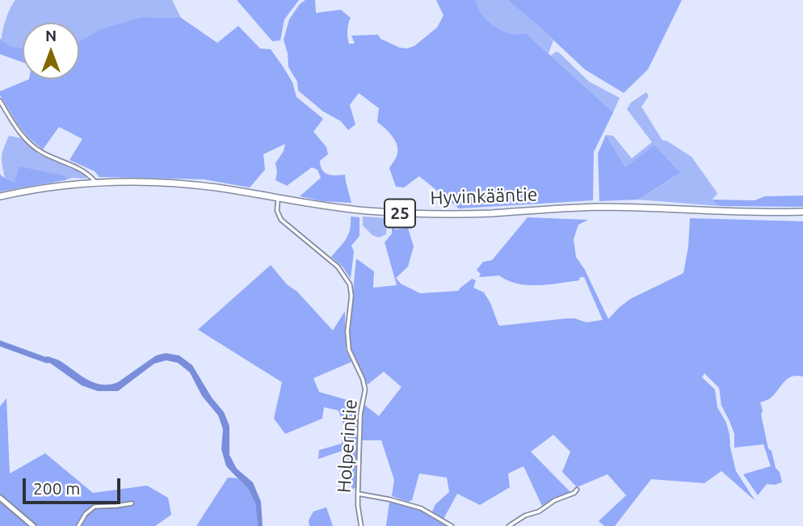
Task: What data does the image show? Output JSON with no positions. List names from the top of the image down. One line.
{"streets":{"highway":["Hyvinkääntie","25"],"street":["Holperintie"]},"crossings":[["Hyvinkääntie","Holperintie"]],"scale_bar":"200 m","north":"top"}
